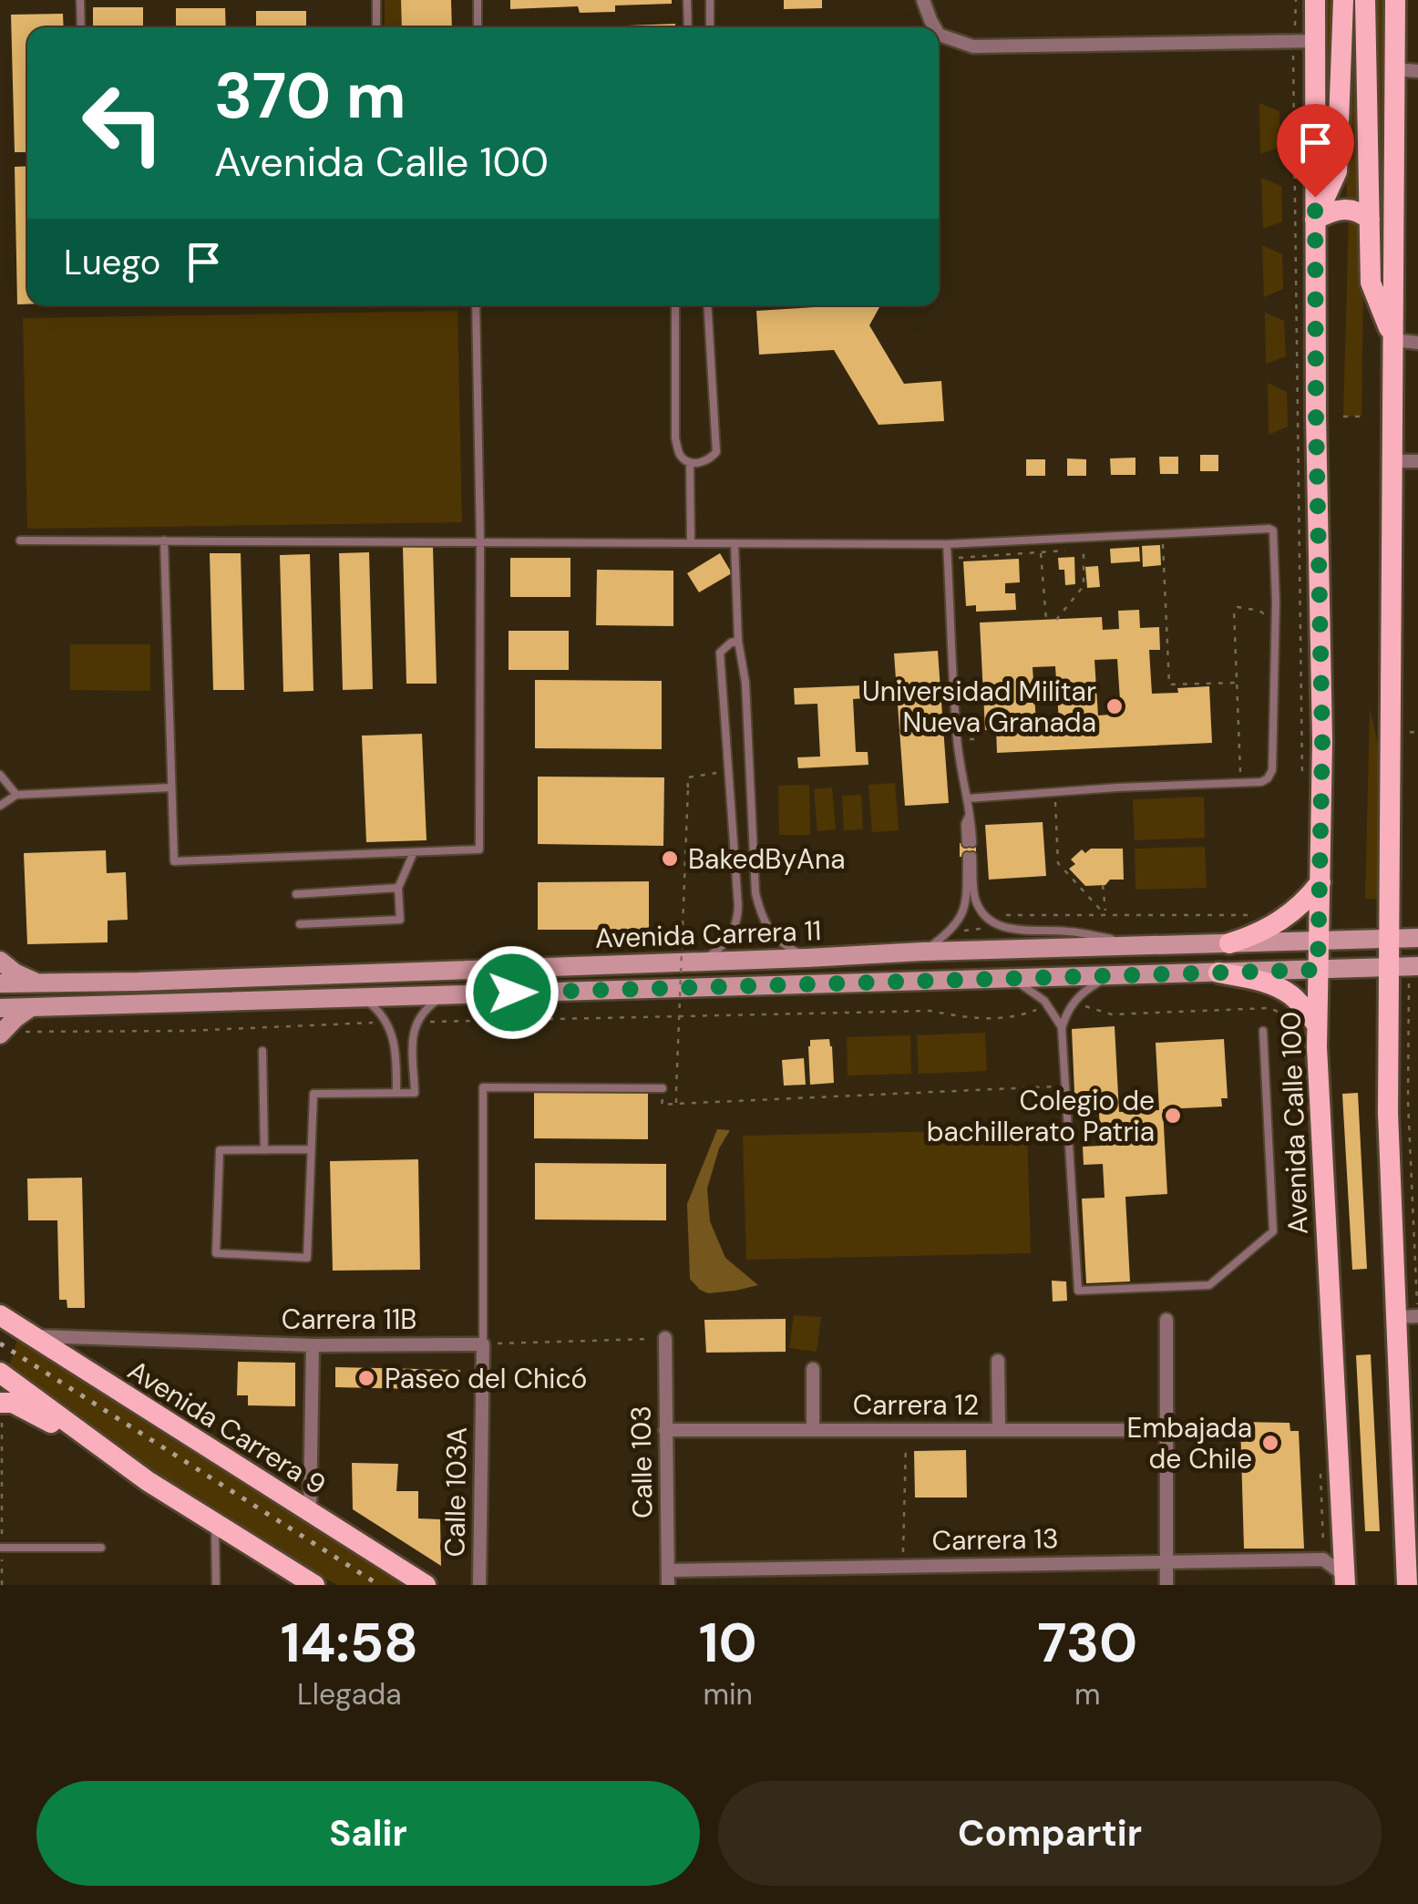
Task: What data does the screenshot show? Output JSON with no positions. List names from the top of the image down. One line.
{"streets":{"main road":["Avenida Carrera 11","Avenida Calle 100","Avenida Carrera 9"],"street":["Carrera 11B","Carrera 12","Calle 103","Calle 103A","Carrera 13"]},"crossings":[["Avenida Carrera 11","Avenida Calle 100"],["Avenida Calle 100","Carrera 13"],["Carrera 11B","Avenida Carrera 9"],["Carrera 11B","Calle 103A"],["Carrera 12","Calle 103"],["Calle 103","Carrera 13"]],"places":["Universidad Militar Nueva Granada","BakedByAna","Colegio de bachillerato Patria","Paseo del Chicó","Embajada de Chile"],"page":{"turn":["370 m","Avenida Calle 100"],"then":"Luego","eta":["14:58","Llegada","10","min","730","m"],"buttons":["Salir","Compartir"]}}
